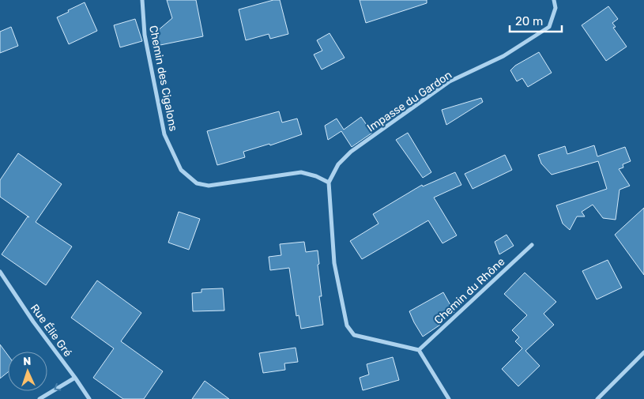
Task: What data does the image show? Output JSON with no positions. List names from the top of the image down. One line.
{"streets":{"street":["Chemin des Cigalons","Impasse du Gardon","Chemin du Rhône","Rue Élie Gré"]},"crossings":[["Chemin des Cigalons","Impasse du Gardon"]],"scale_bar":"20 m","north":"top"}
